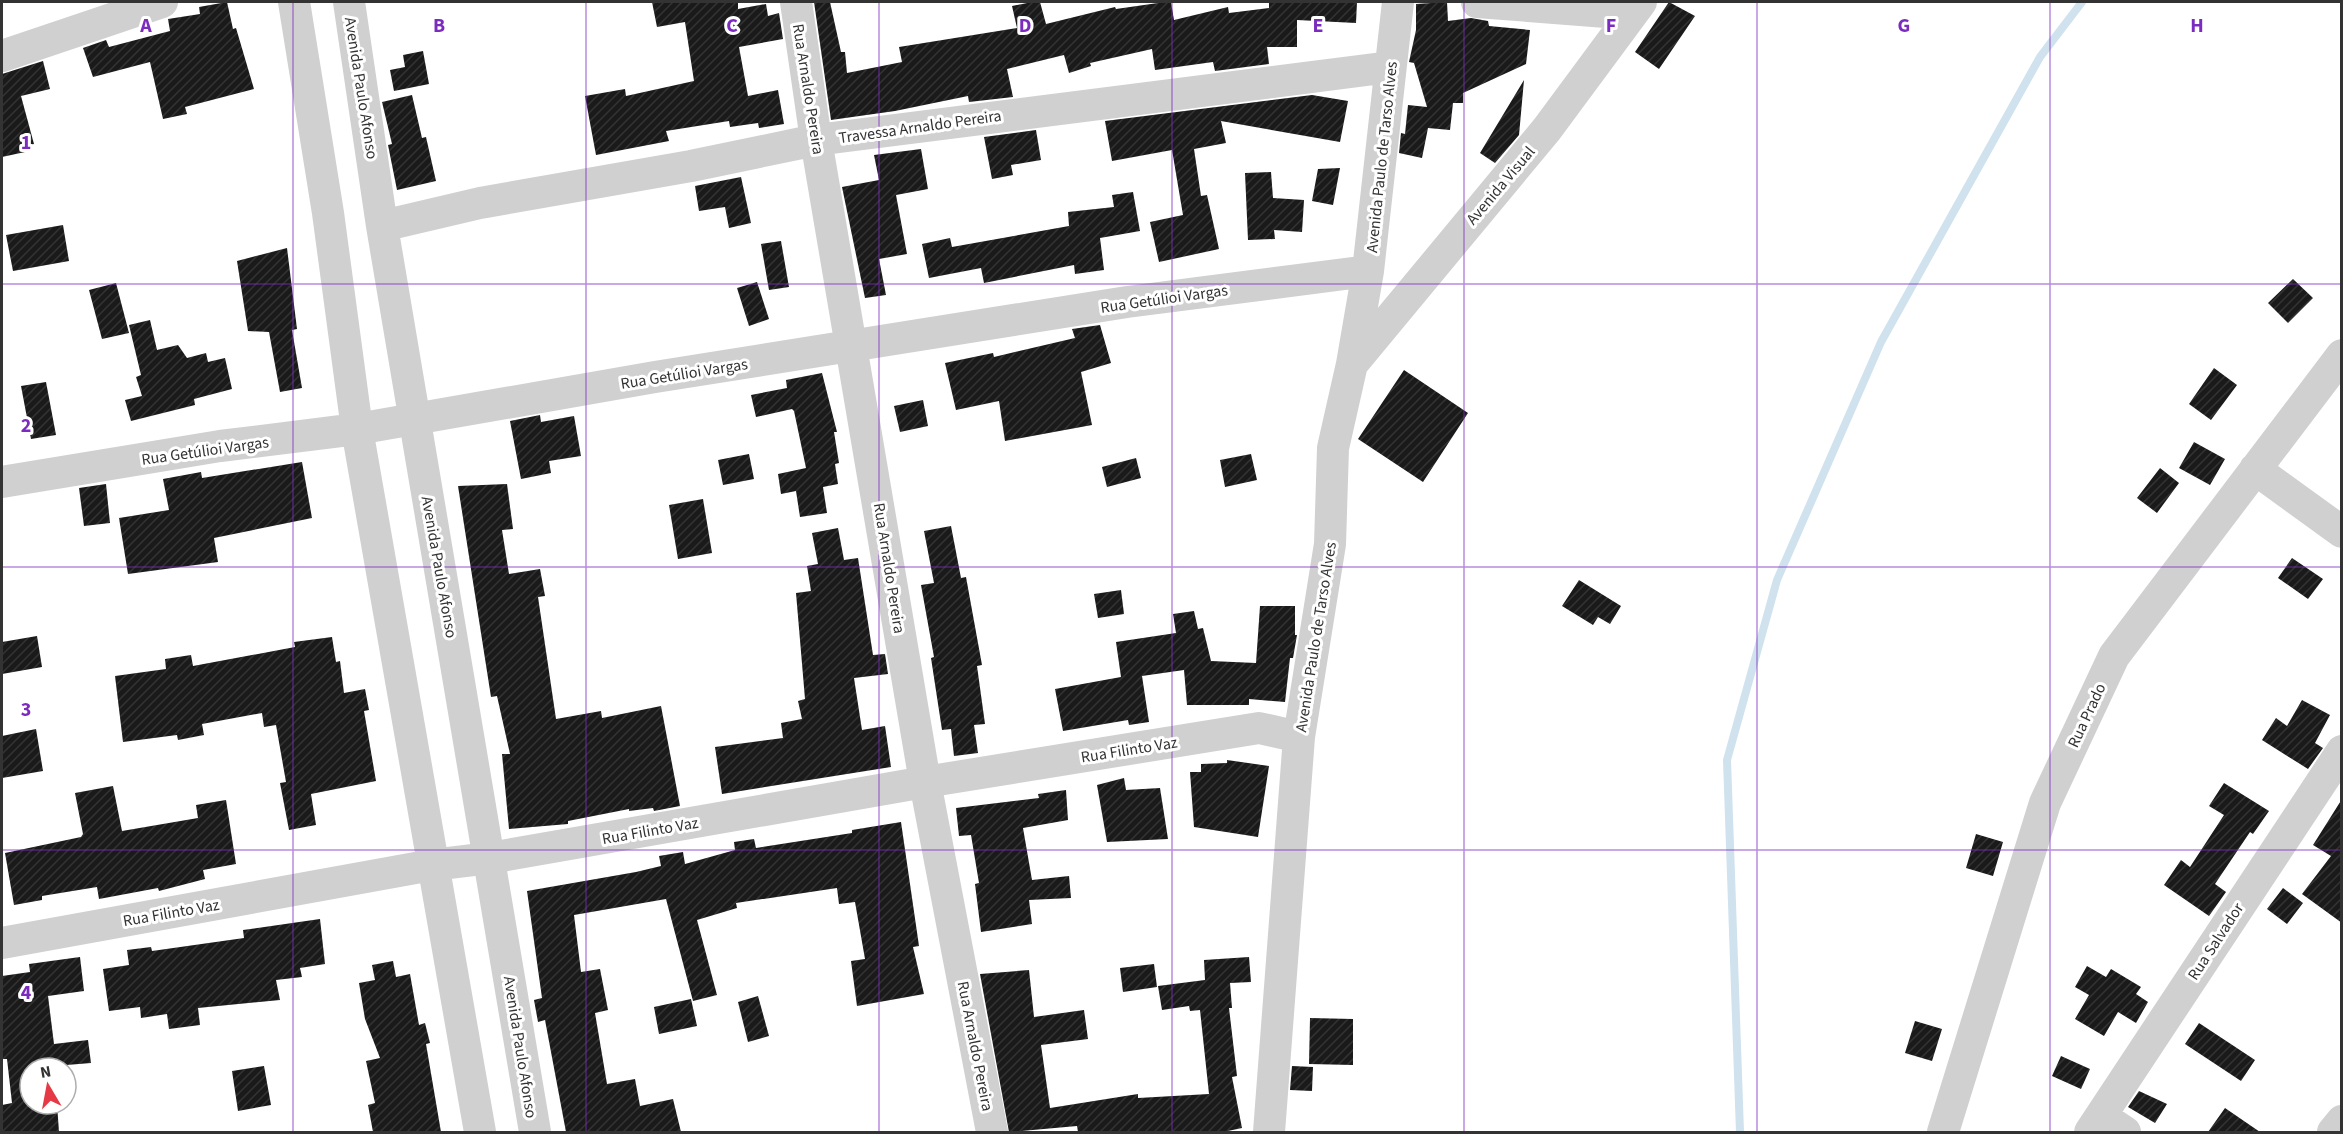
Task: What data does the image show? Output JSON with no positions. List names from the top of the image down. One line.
{"streets":{"street":["Avenida Paulo Afonso","Rua Arnaldo Pereira","Travessa Arnaldo Pereira","Avenida Paulo de Tarso Alves","Avenida Visual","Rua Getúlioi Vargas","Rua Prado","Rua Filinto Vaz","Rua Salvador"]},"crossings":[["Avenida Paulo Afonso","Travessa Arnaldo Pereira"],["Avenida Paulo Afonso","Rua Getúlioi Vargas"],["Avenida Paulo Afonso","Rua Filinto Vaz"],["Rua Arnaldo Pereira","Travessa Arnaldo Pereira"],["Rua Arnaldo Pereira","Rua Getúlioi Vargas"],["Rua Arnaldo Pereira","Rua Filinto Vaz"],["Travessa Arnaldo Pereira","Avenida Paulo de Tarso Alves"],["Avenida Paulo de Tarso Alves","Avenida Visual"],["Avenida Paulo de Tarso Alves","Rua Getúlioi Vargas"],["Avenida Paulo de Tarso Alves","Rua Filinto Vaz"]],"north":"top","grid":{"columns":["A","B","C","D","E","F","G","H"],"rows":["1","2","3","4"]}}
